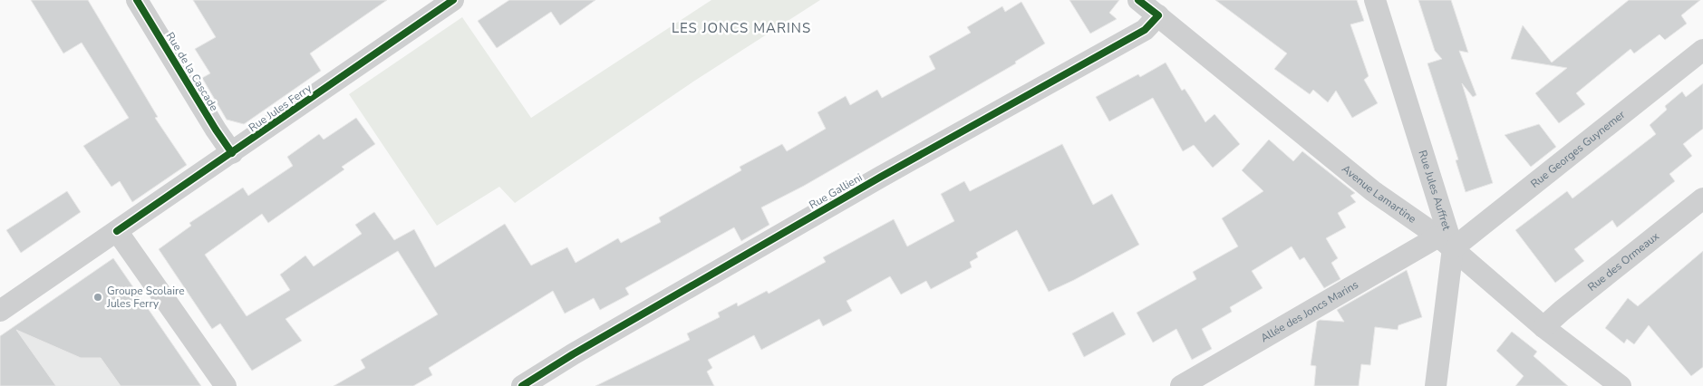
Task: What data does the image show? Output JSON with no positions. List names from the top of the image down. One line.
{"streets":{"street":["Rue de la Cascade","Rue Jules Ferry","Rue Georges Guynemer","Rue Jules Auffret","Rue Gallieni","Avenue Lamartine","Rue des Ormeaux","Allée des Joncs Marins"]},"crossings":[["Rue de la Cascade","Rue Jules Ferry"],["Rue Georges Guynemer","Rue Jules Auffret"],["Rue Georges Guynemer","Avenue Lamartine"],["Rue Georges Guynemer","Allée des Joncs Marins"],["Rue Jules Auffret","Avenue Lamartine"],["Rue Jules Auffret","Allée des Joncs Marins"],["Rue Gallieni","Avenue Lamartine"],["Avenue Lamartine","Rue des Ormeaux"],["Avenue Lamartine","Allée des Joncs Marins"]],"districts":["LES JONCS MARINS"],"places":["Groupe Scolaire Jules Ferry"]}
